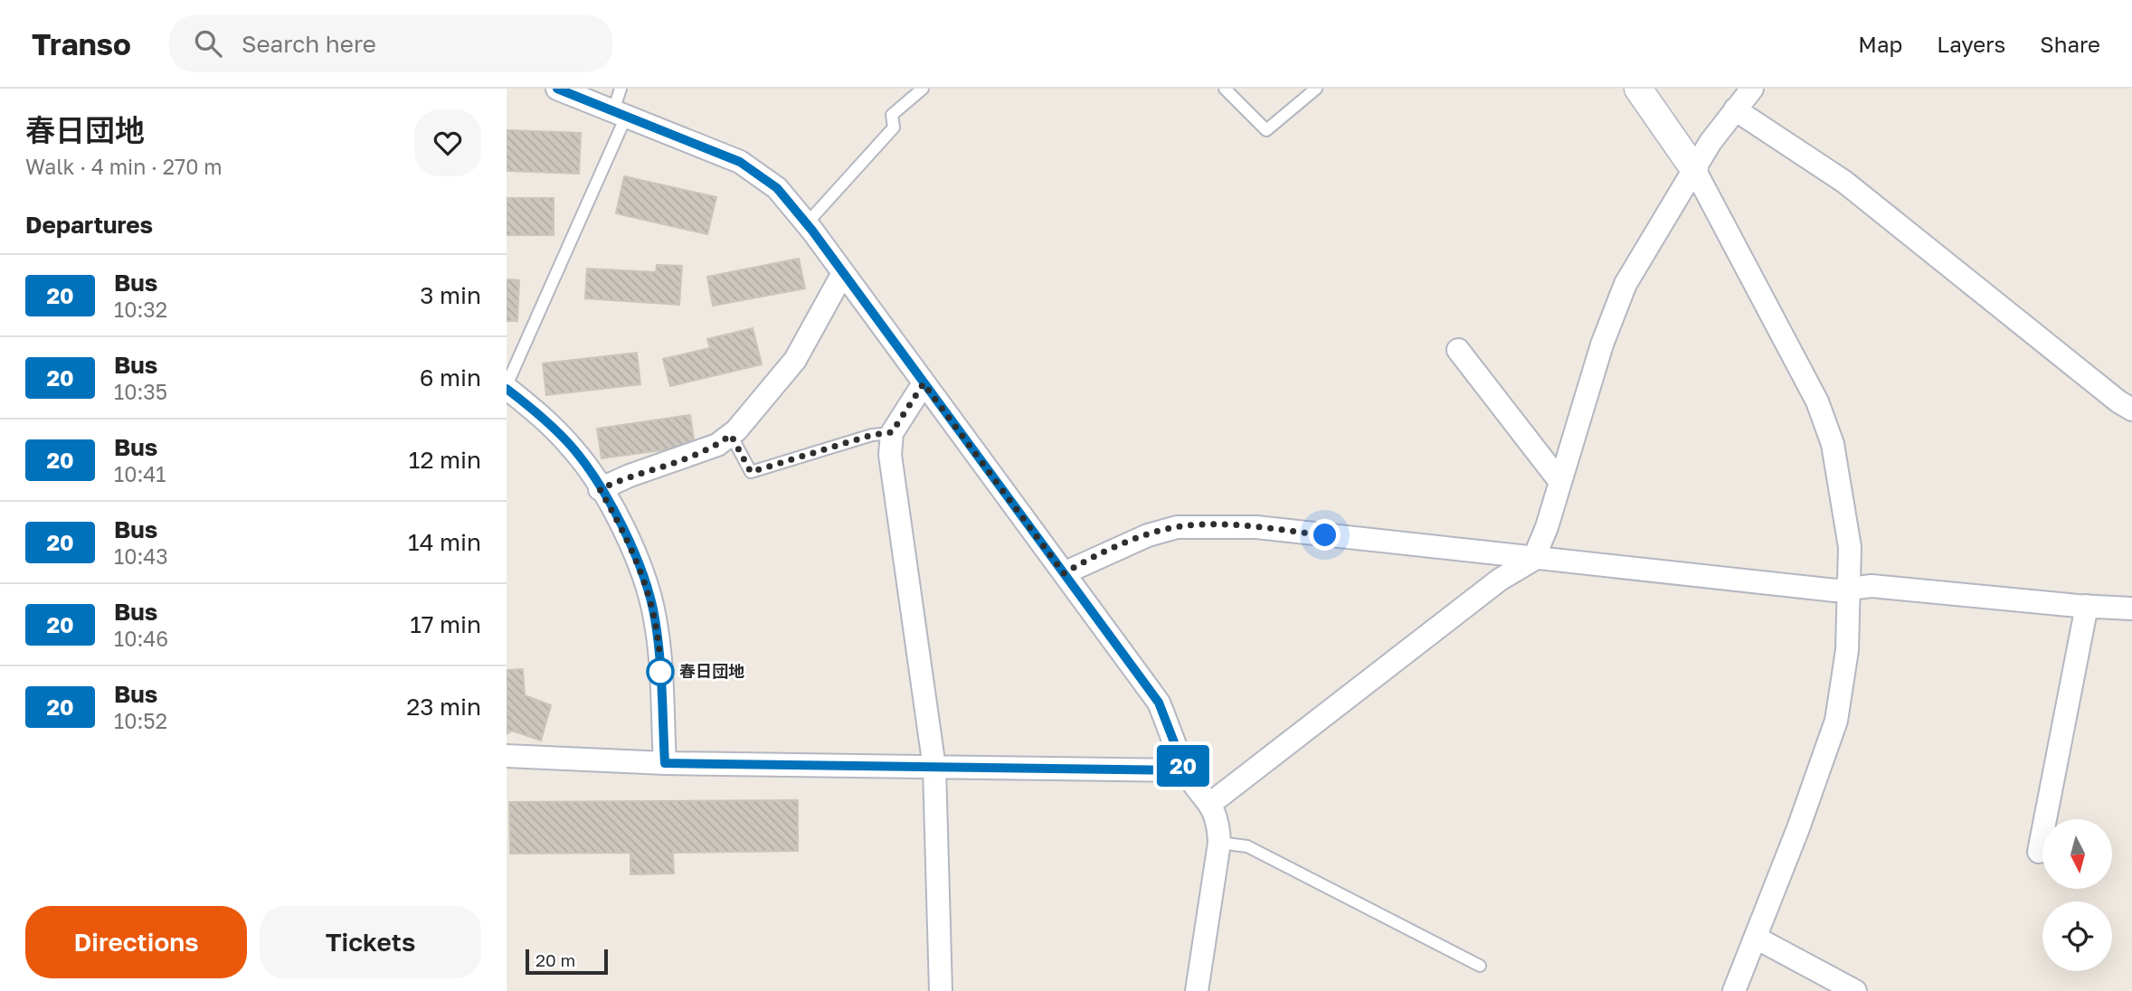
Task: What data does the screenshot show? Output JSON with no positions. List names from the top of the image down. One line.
{"places":["春日団地"],"lines":["bus line 20"],"scale_bar":"20 m","north":"bottom","page":{"header":"Transo","search":"Search here","nav":["Map","Layers","Share"],"heading":[["春日団地","Walk · 4 min · 270 m"],"Departures"],"on_map":"20","list":[{"mark":"20","name":"Bus","note":"10:32","value":"3 min"},{"mark":"20","name":"Bus","note":"10:35","value":"6 min"},{"mark":"20","name":"Bus","note":"10:41","value":"12 min"},{"mark":"20","name":"Bus","note":"10:43","value":"14 min"},{"mark":"20","name":"Bus","note":"10:46","value":"17 min"},{"mark":"20","name":"Bus","note":"10:52","value":"23 min"}],"buttons":["Directions","Tickets"],"scale":"20 m"}}
